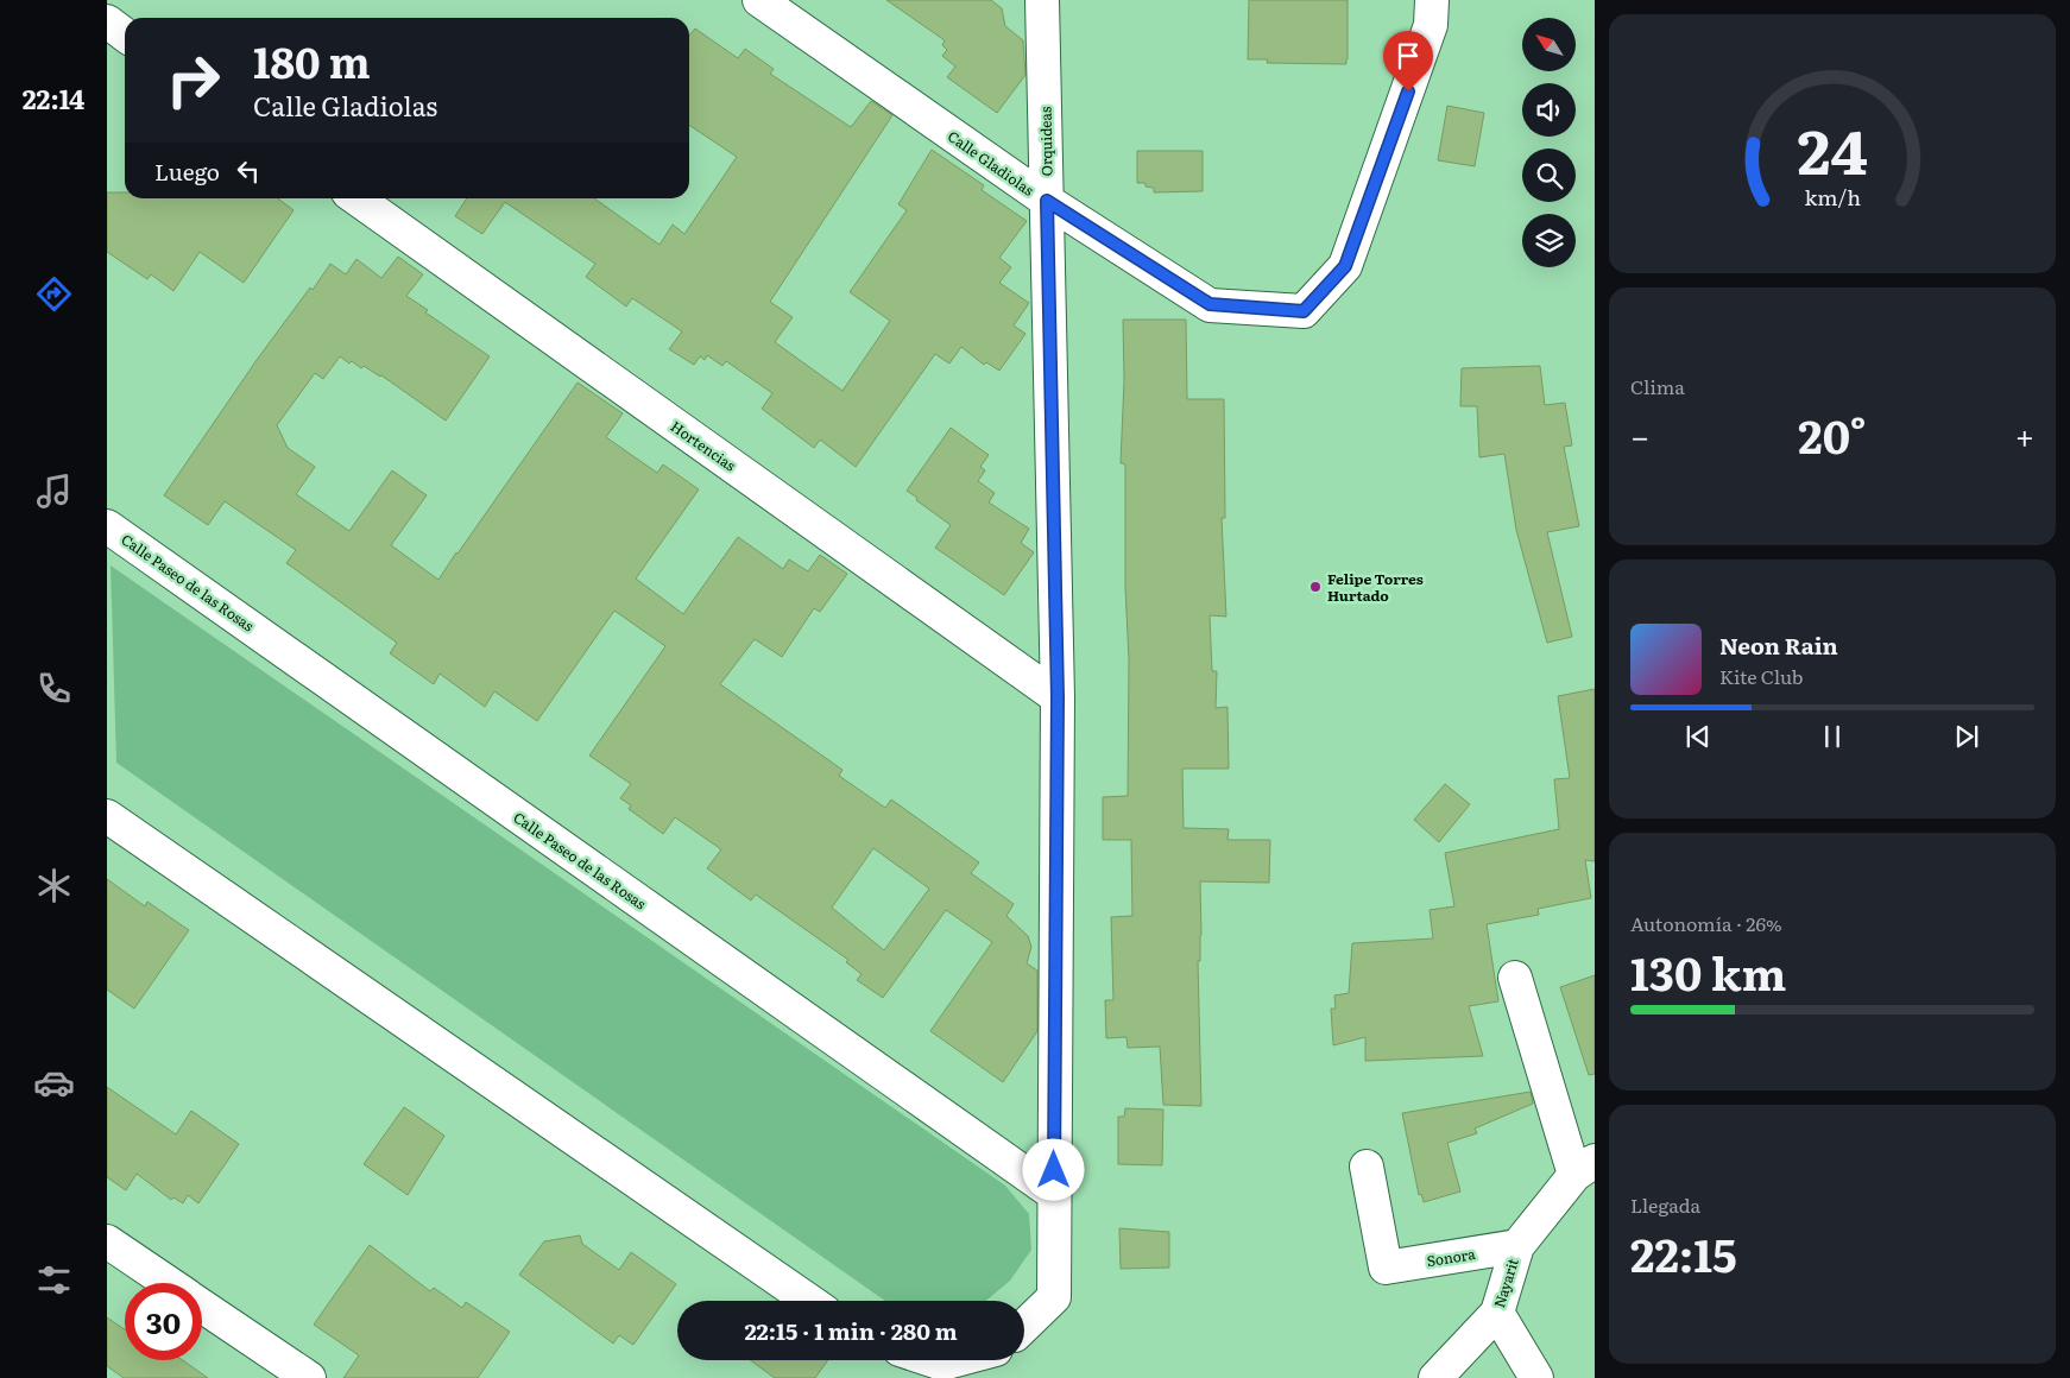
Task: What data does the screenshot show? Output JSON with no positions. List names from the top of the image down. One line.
{"streets":{"street":["Orquideas","Calle Gladiolas","Hortencias","Calle Paseo de las Rosas","Sonora","Nayarit"]},"crossings":[["Orquideas","Calle Gladiolas"],["Orquideas","Hortencias"],["Orquideas","Calle Paseo de las Rosas"],["Sonora","Nayarit"]],"places":["Felipe Torres Hurtado"],"north":"top left","page":{"tabs":"22:14","turn":["180 m","Calle Gladiolas"],"then":"Luego","tile":["Clima",["Autonomía · 26%","130 km"],["Llegada","22:15"]],"heat":["−","20°","+"],"song":["Neon Rain","Kite Club"],"limit":"30","trip":"22:15 · 1 min · 280 m","gauge":["24","km/h"]}}
